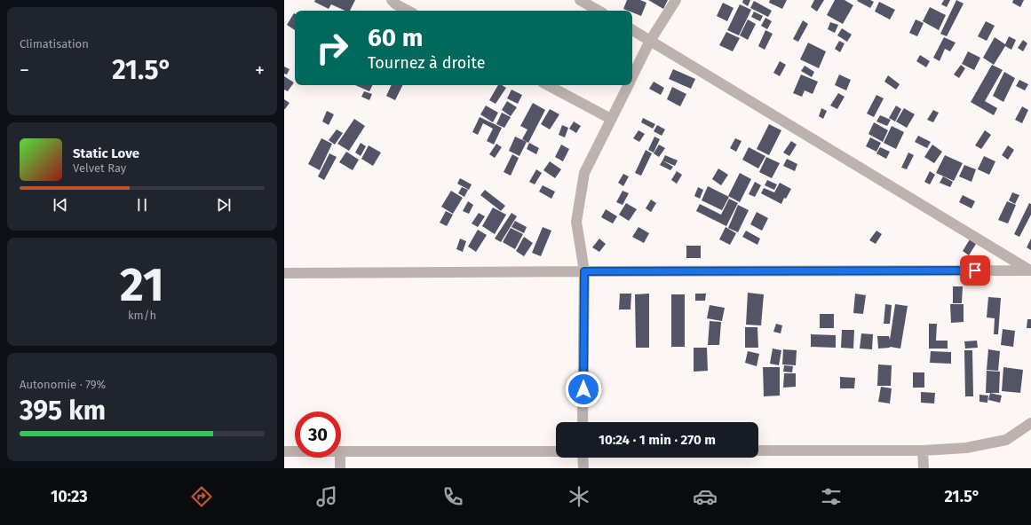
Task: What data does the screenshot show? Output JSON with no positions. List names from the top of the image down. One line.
{"page":{"tile":["Climatisation",["21","km/h"],["Autonomie · 79%","395 km"]],"turn":["60 m","Tournez à droite"],"heat":["−","21.5°","+"],"song":["Static Love","Velvet Ray"],"limit":"30","trip":"10:24 · 1 min · 270 m","tabs":["10:23","21.5°"]}}
